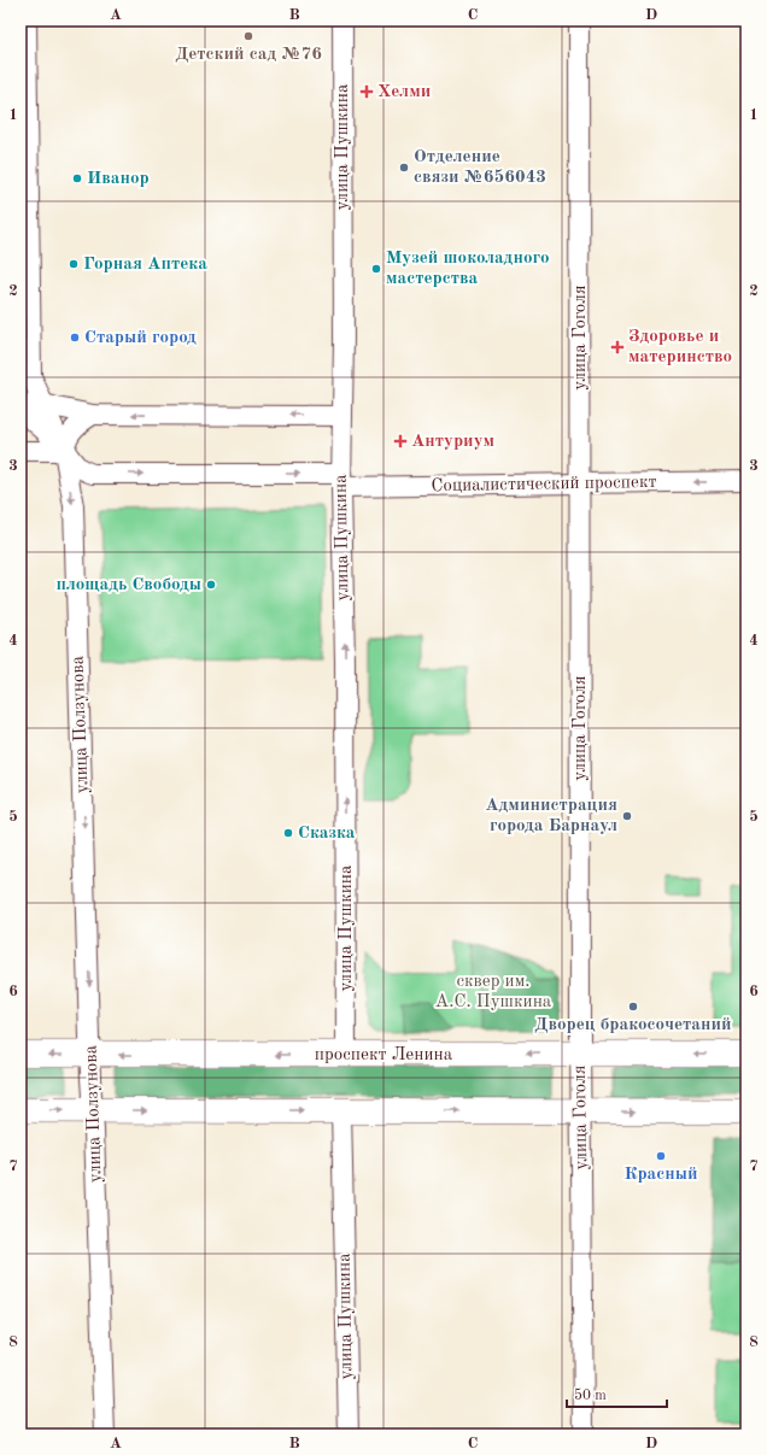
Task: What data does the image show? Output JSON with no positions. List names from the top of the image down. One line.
{"streets":{"main road":["проспект Ленина"],"street":["улица Пушкина","улица Гоголя","Социалистический проспект","улица Ползунова"]},"crossings":[["улица Пушкина","Социалистический проспект"],["улица Пушкина","проспект Ленина"],["улица Гоголя","Социалистический проспект"],["улица Гоголя","проспект Ленина"],["Социалистический проспект","улица Ползунова"],["улица Ползунова","проспект Ленина"]],"one_way":["улица Пушкина","улица Ползунова"],"parks":["сквер им. А.С. Пушкина"],"places":{"other":["Детский сад №76","Отделение связи №656043","Иванор","Горная Аптека","Музей шоколадного мастерства","Старый город","площадь Свободы","Администрация города Барнаул","Сказка","Дворец бракосочетаний","Красный"],"health":["Хелми","Здоровье и материнство","Антуриум"]},"scale_bar":"50 m","grid":{"columns":["A","B","C","D"],"rows":["1","2","3","4","5","6","7","8"]}}
